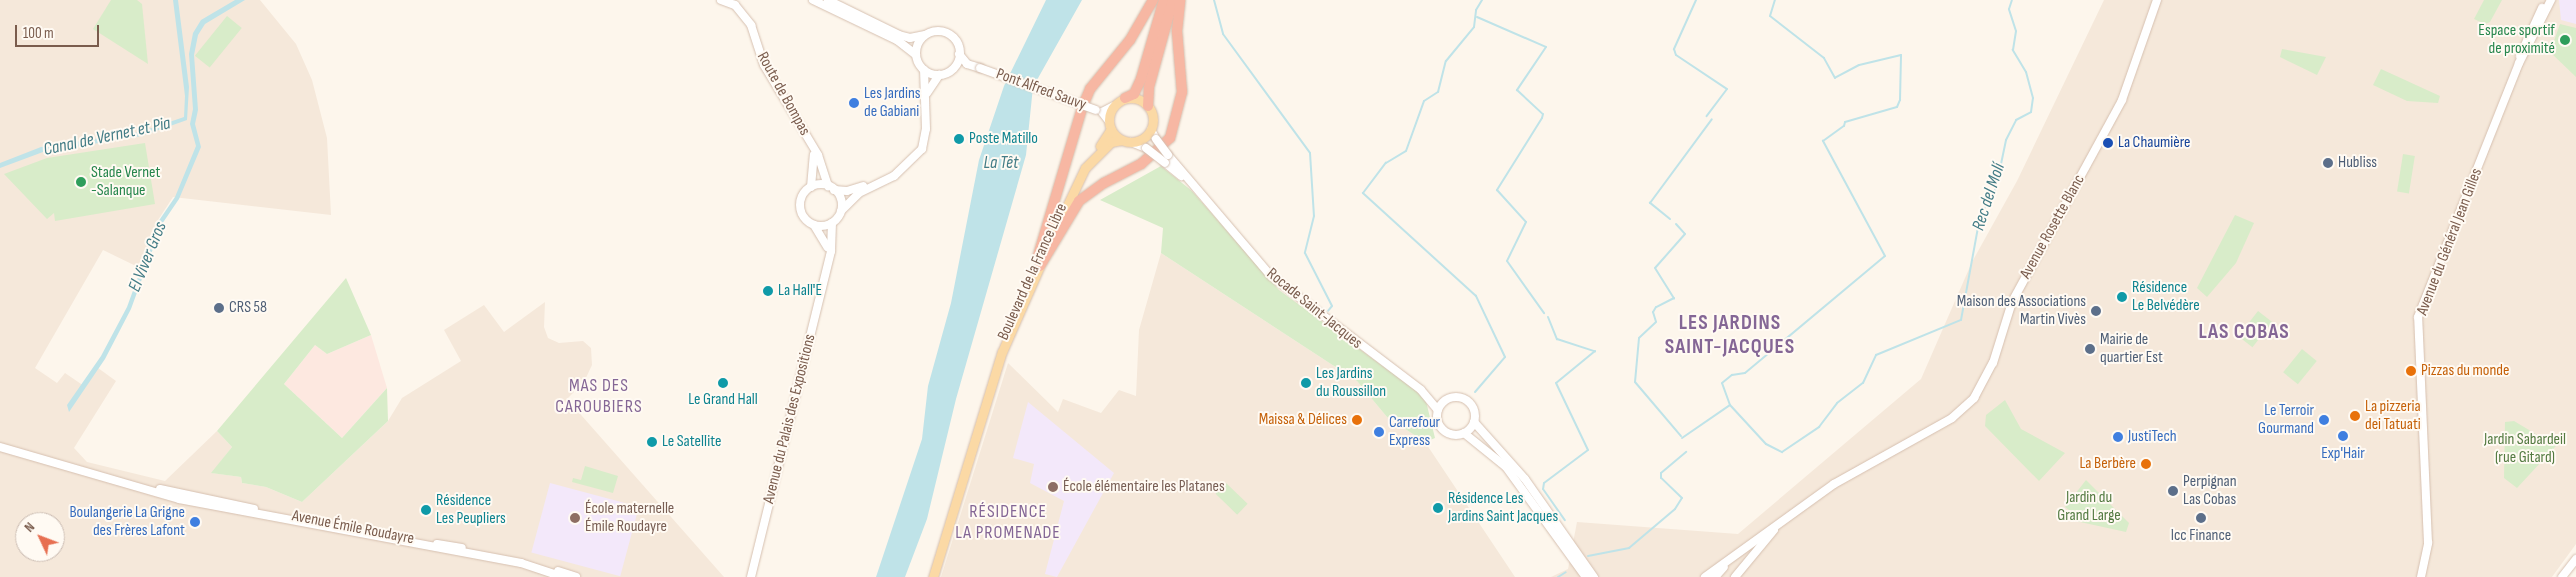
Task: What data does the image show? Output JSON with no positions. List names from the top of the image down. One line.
{"streets":{"main road":["Pont Alfred Sauvy","Route de Bompas","Avenue Rosette Blanc","Avenue du Général Jean Gilles","Boulevard de la France Libre","Rocade Saint-Jacques","Avenue du Palais des Expositions","Avenue Émile Roudayre"]},"crossings":[["Route de Bompas","Avenue du Palais des Expositions"]],"districts":["LES JARDINS SAINT-JACQUES","LAS COBAS","MAS DES CAROUBIERS","RÉSIDENCE LA PROMENADE"],"water":["Canal de Vernet et Pia","La Têt","Rec del Molí","El Viver Gros"],"parks":["Jardin Sabardeil (rue Gitard)","Jardin du Grand Large"],"places":["Espace sportif de proximité","Les Jardins de Gabiani","Poste Matillo","La Chaumière","Hubliss","Stade Vernet -Salanque","La Hall'E","Résidence Le Belvédère","CRS 58","Maison des Associations Martin Vivès","Mairie de quartier Est","Pizzas du monde","Le Grand Hall","Les Jardins du Roussillon","La pizzeria dei Tatuati","Maissa & Délices","Le Terroir Gourmand","Carrefour Express","Exp'Hair","JustiTech","Le Satellite","La Berbère","École élémentaire les Platanes","Perpignan Las Cobas","Résidence Les Jardins Saint Jacques","Résidence Les Peupliers","École maternelle Émile Roudayre","Icc Finance","Boulangerie La Grigne des Frères Lafont"],"scale_bar":"100 m","north":"top left"}
